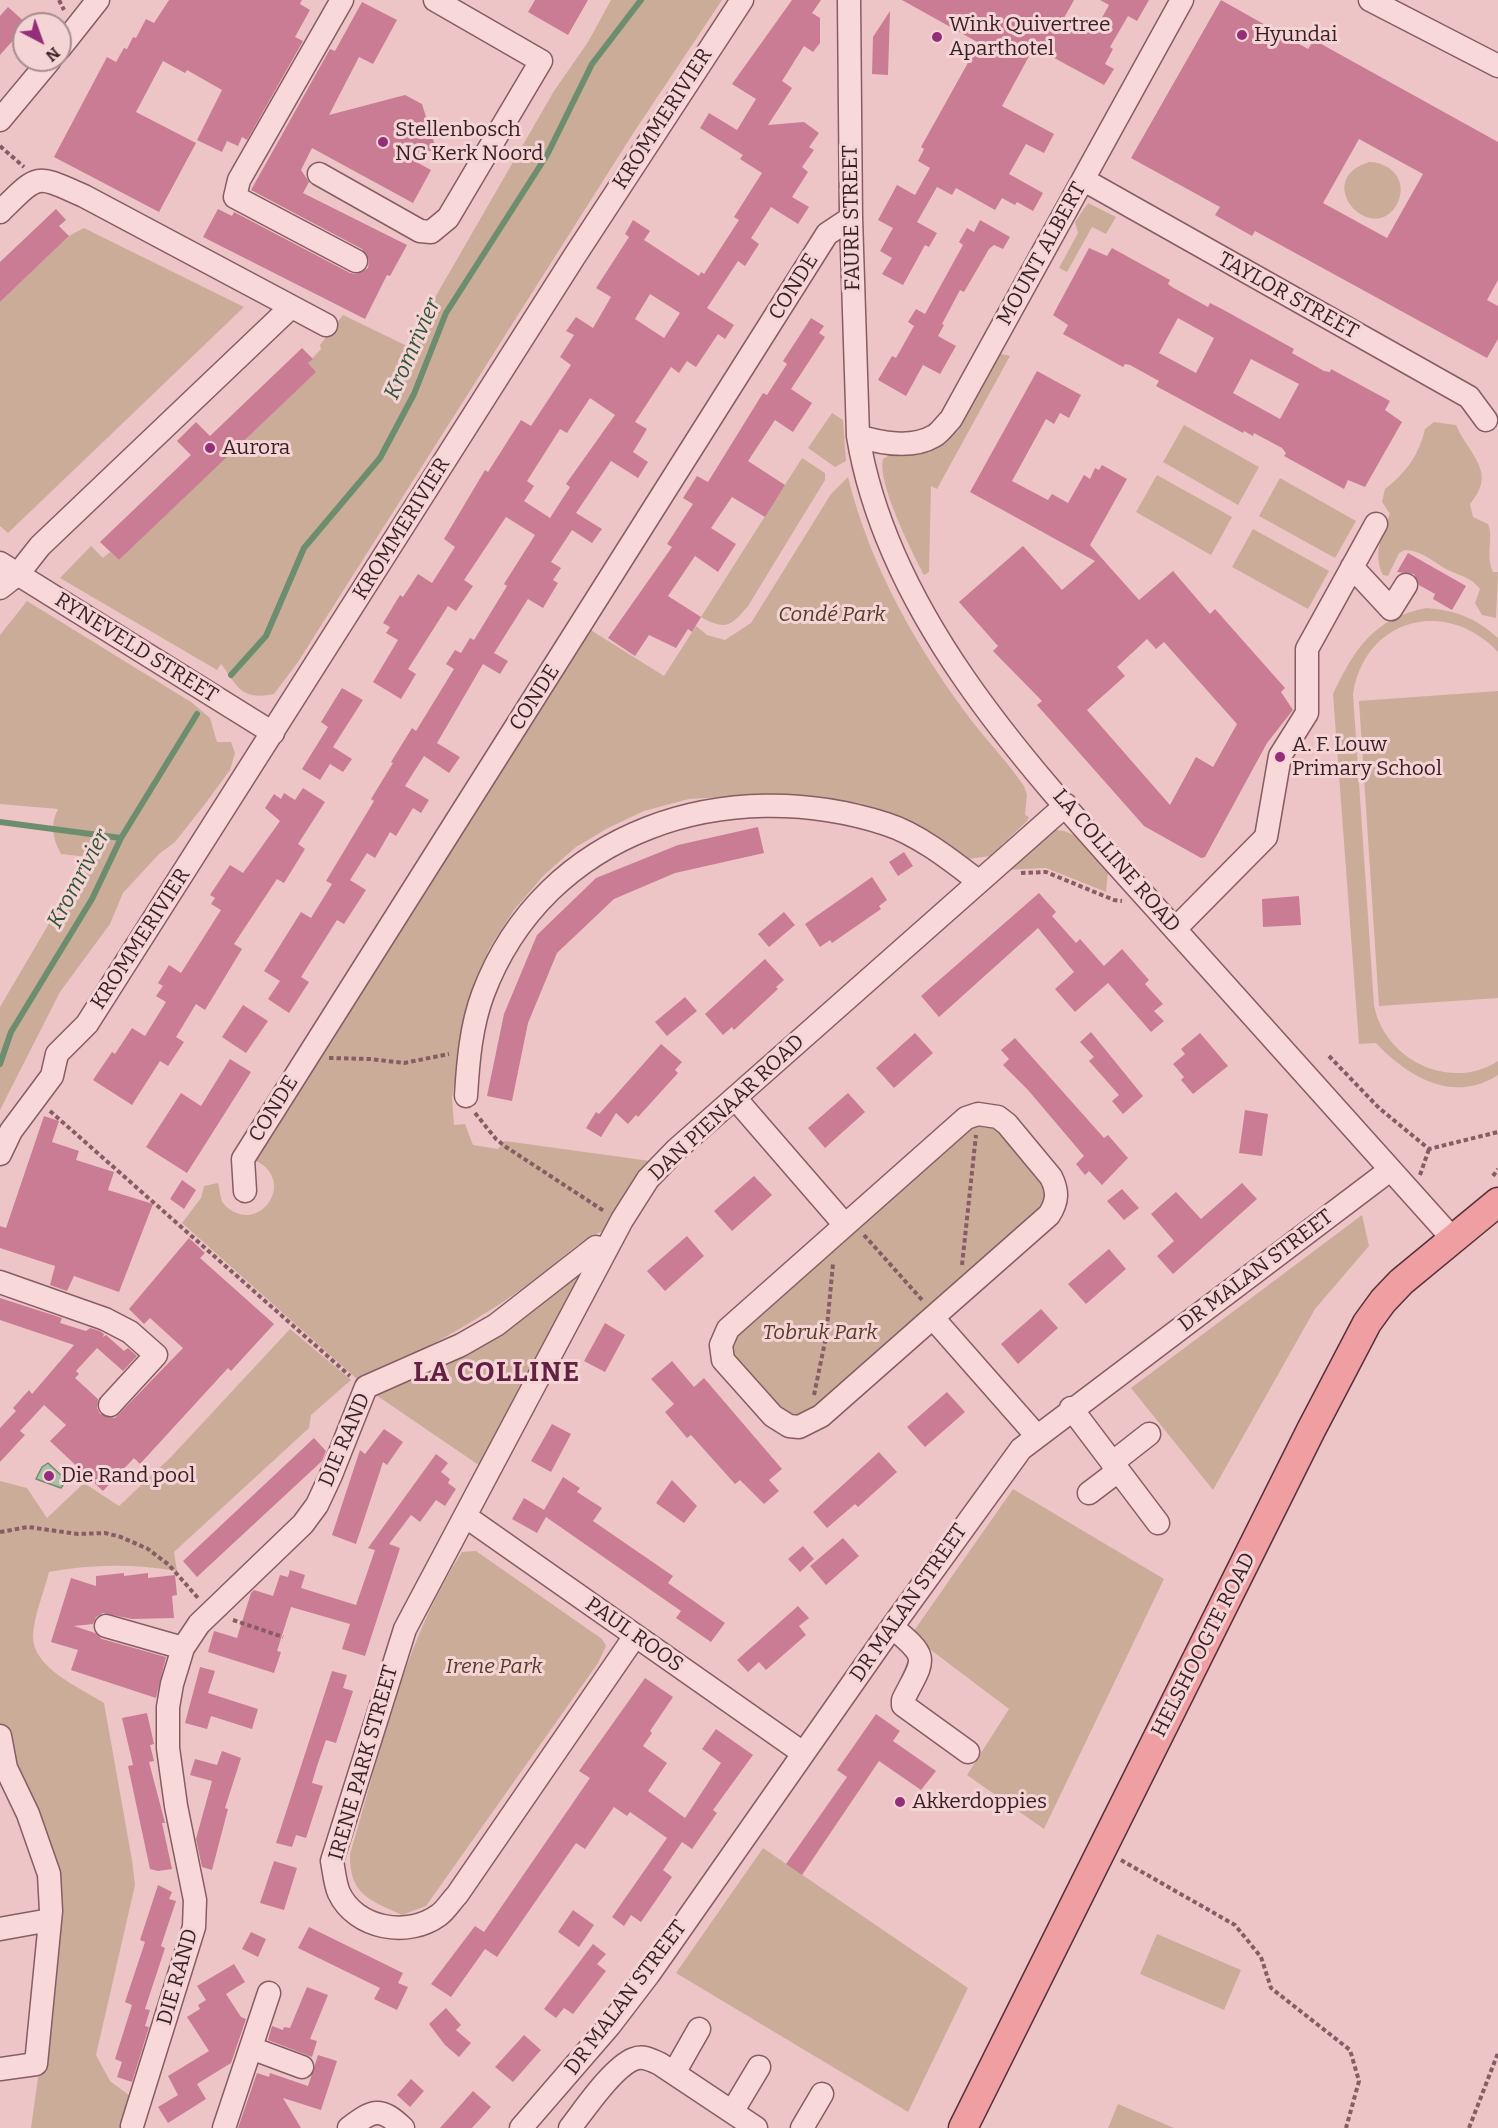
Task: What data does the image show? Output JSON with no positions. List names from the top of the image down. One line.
{"streets":{"main road":["HELSHOOGTE ROAD"],"street":["KROMMERIVIER","FAURE STREET","MOUNT ALBERT","CONDE","TAYLOR STREET","RYNEVELD STREET","LA COLLINE ROAD","DAN PIENAAR ROAD","DR MALAN STREET","DIE RAND","PAUL ROOS","IRENE PARK STREET"]},"crossings":[["KROMMERIVIER","RYNEVELD STREET"],["FAURE STREET","MOUNT ALBERT"],["FAURE STREET","CONDE"],["FAURE STREET","LA COLLINE ROAD"],["MOUNT ALBERT","TAYLOR STREET"],["MOUNT ALBERT","LA COLLINE ROAD"],["LA COLLINE ROAD","DAN PIENAAR ROAD"],["LA COLLINE ROAD","DR MALAN STREET"],["LA COLLINE ROAD","HELSHOOGTE ROAD"],["DAN PIENAAR ROAD","DIE RAND"],["DAN PIENAAR ROAD","PAUL ROOS"],["DAN PIENAAR ROAD","IRENE PARK STREET"],["DR MALAN STREET","PAUL ROOS"],["PAUL ROOS","IRENE PARK STREET"]],"districts":["LA COLLINE"],"water":["Kromrivier"],"parks":["Condé Park","Tobruk Park","Irene Park"],"places":["Hyundai","Wink Quivertree Aparthotel","Stellenbosch NG Kerk Noord","Aurora","A. F. Louw Primary School","Die Rand pool","Akkerdoppies"],"north":"bottom right"}
